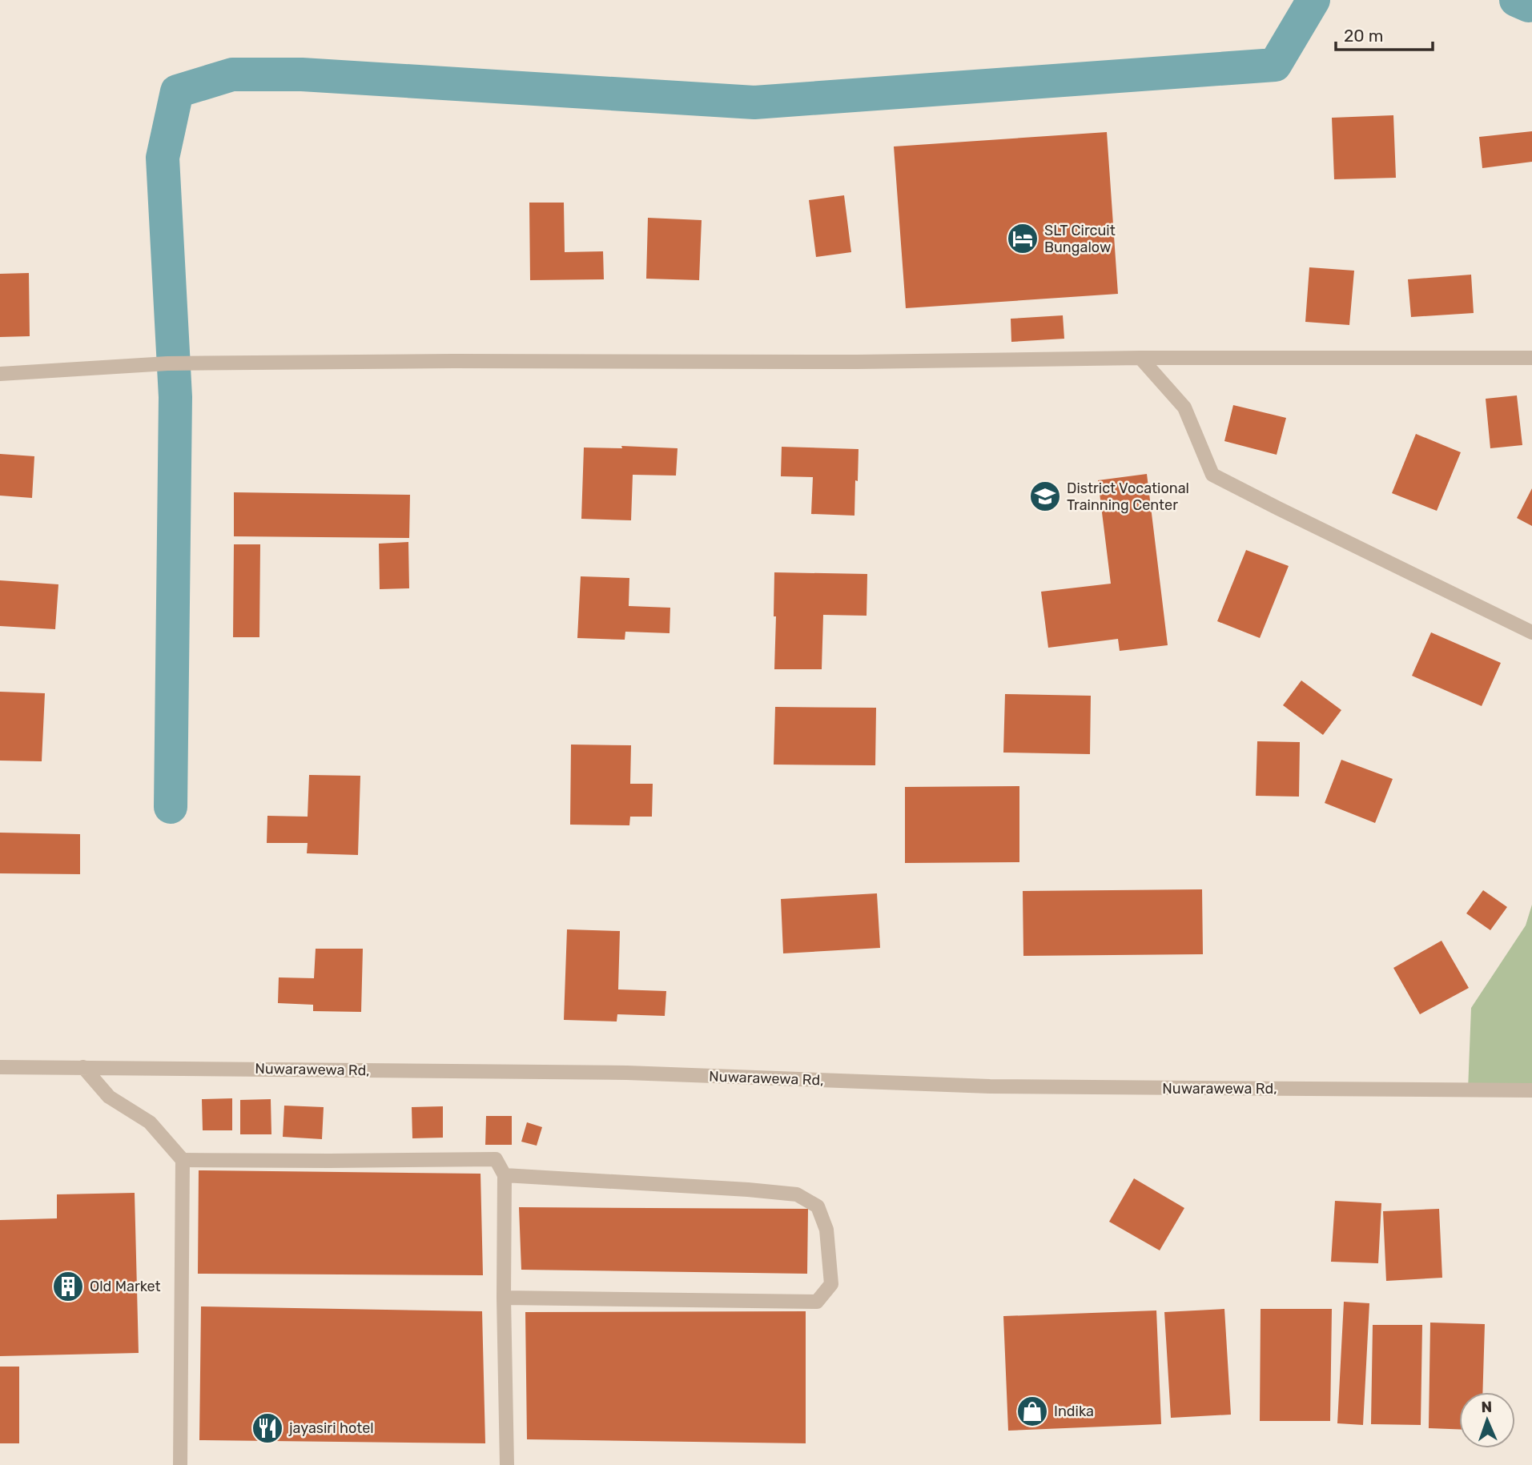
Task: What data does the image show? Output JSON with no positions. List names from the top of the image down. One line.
{"streets":{"street":["Nuwarawewa Rd,"]},"places":{"hotel":["SLT Circuit Bungalow"],"school or university":["District Vocational Trainning Center"],"building":["Old Market"],"shop":["Indika"],"restaurant":["jayasiri hotel"]},"scale_bar":"20 m","north":"top"}
